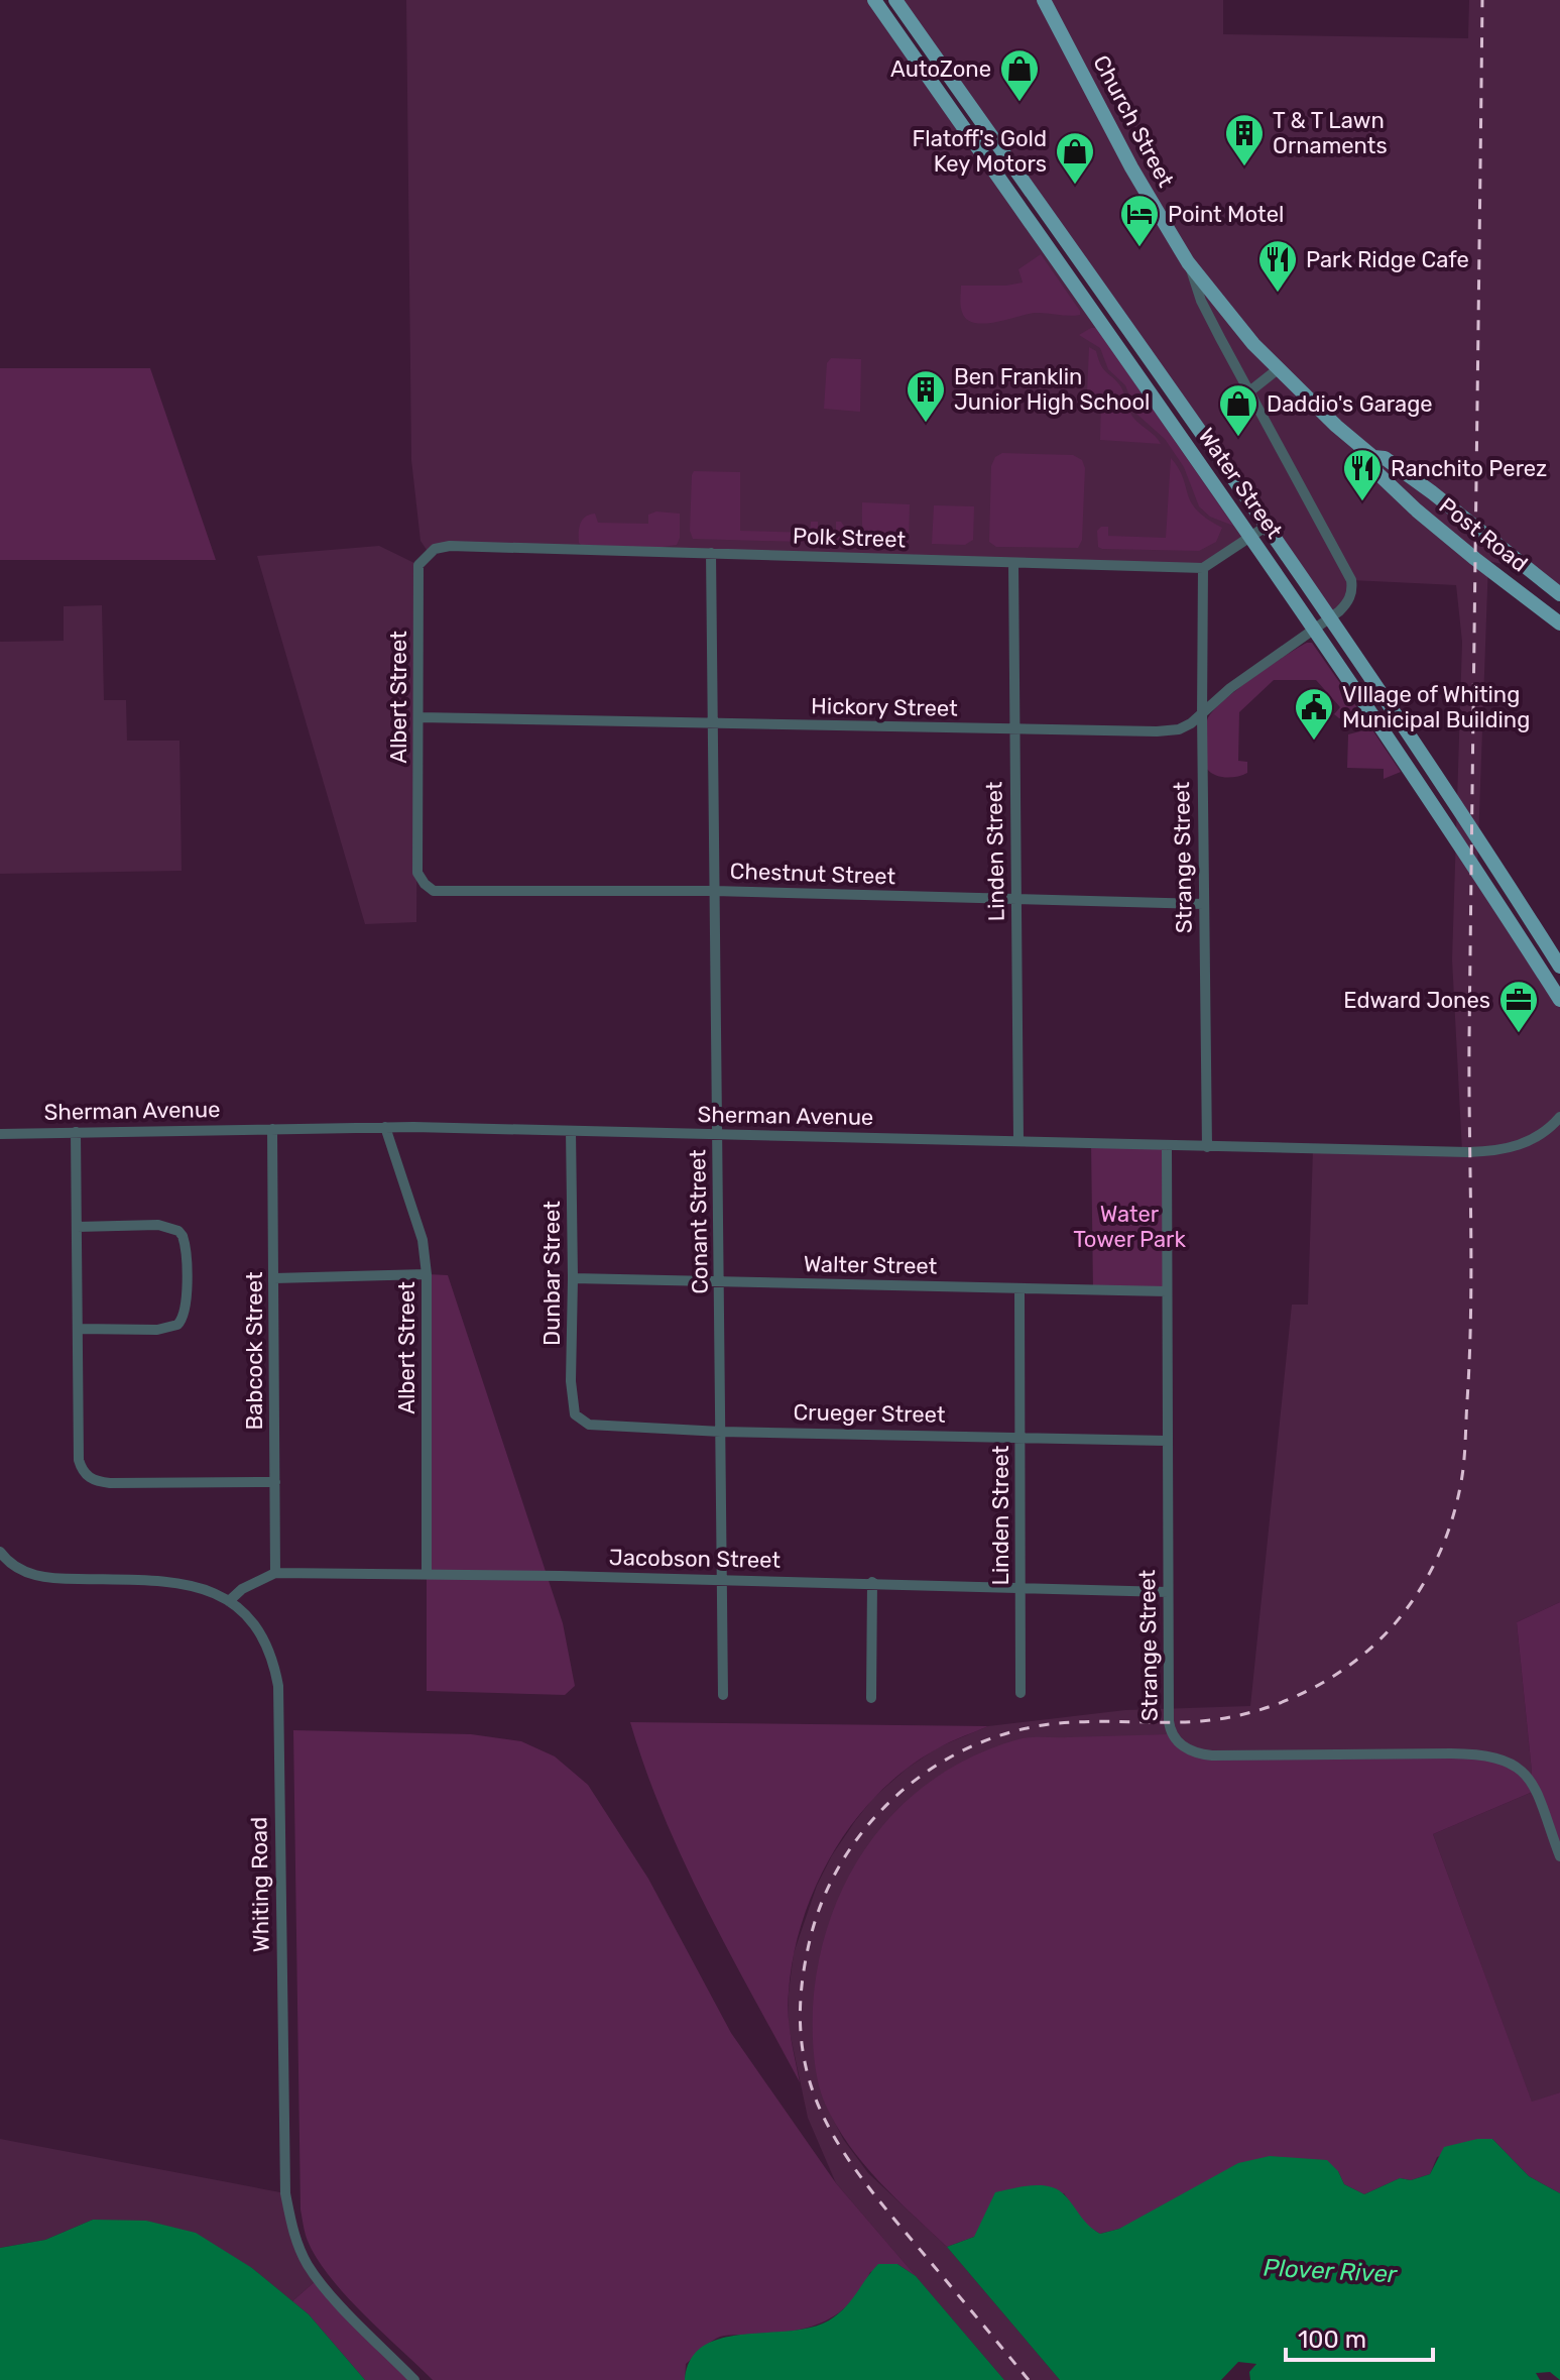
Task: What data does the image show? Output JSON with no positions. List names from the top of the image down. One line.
{"streets":{"main road":["Church Street","Water Street","Post Road"],"street":["Polk Street","Albert Street","Hickory Street","Linden Street","Strange Street","Chestnut Street","Sherman Avenue","Conant Street","Walter Street","Dunbar Street","Babcock Street","Crueger Street","Jacobson Street","Whiting Road"]},"crossings":[["Church Street","Water Street"],["Church Street","Hickory Street"],["Water Street","Hickory Street"],["Polk Street","Albert Street"],["Polk Street","Linden Street"],["Polk Street","Strange Street"],["Polk Street","Conant Street"],["Albert Street","Hickory Street"],["Albert Street","Chestnut Street"],["Albert Street","Sherman Avenue"],["Albert Street","Jacobson Street"],["Hickory Street","Linden Street"],["Hickory Street","Strange Street"],["Hickory Street","Conant Street"],["Linden Street","Chestnut Street"],["Linden Street","Sherman Avenue"],["Linden Street","Walter Street"],["Linden Street","Crueger Street"],["Linden Street","Jacobson Street"],["Strange Street","Chestnut Street"],["Strange Street","Sherman Avenue"],["Strange Street","Walter Street"],["Strange Street","Crueger Street"],["Strange Street","Jacobson Street"],["Chestnut Street","Conant Street"],["Sherman Avenue","Conant Street"],["Sherman Avenue","Dunbar Street"],["Sherman Avenue","Babcock Street"],["Conant Street","Walter Street"],["Conant Street","Crueger Street"],["Conant Street","Jacobson Street"],["Walter Street","Dunbar Street"],["Dunbar Street","Crueger Street"],["Babcock Street","Jacobson Street"],["Jacobson Street","Whiting Road"]],"water":["Plover River"],"parks":["Water Tower Park"],"places":{"shop":["AutoZone","Flatoff's Gold Key Motors","Daddio's Garage"],"building":["T & T Lawn Ornaments","Ben Franklin Junior High School"],"hotel":["Point Motel"],"restaurant":["Park Ridge Cafe","Ranchito Perez"],"public building":["VIllage of Whiting Municipal Building"],"office":["Edward Jones"]},"scale_bar":"100 m"}
